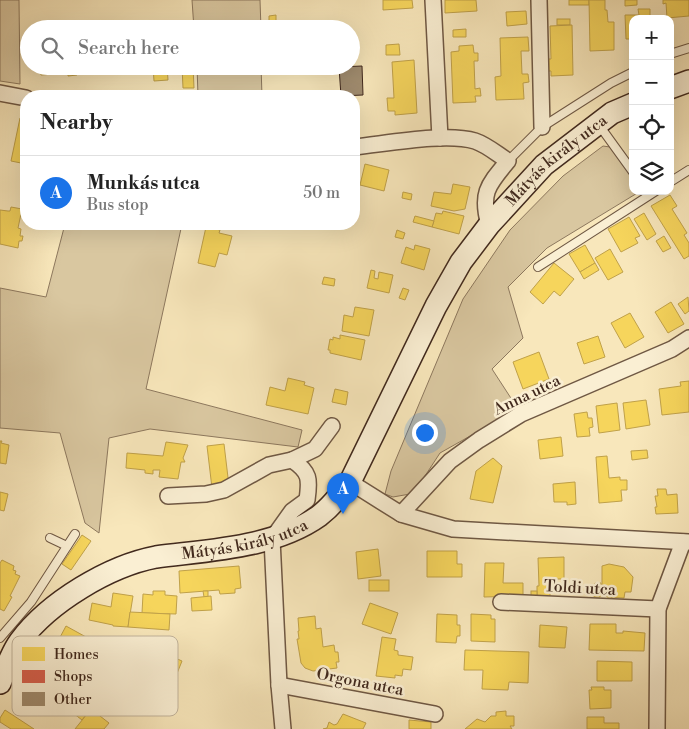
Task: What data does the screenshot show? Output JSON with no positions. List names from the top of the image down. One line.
{"streets":{"main road":["Mátyás király utca"],"street":["Anna utca","Toldi utca","Orgona utca"]},"legend":["Homes","Shops","Other"],"page":{"map_buttons":["+","−"],"search":"Search here","heading":"Nearby","list":[{"mark":"A","name":"Munkás utca","note":"Bus stop","value":"50 m"}],"pins":"A"}}
